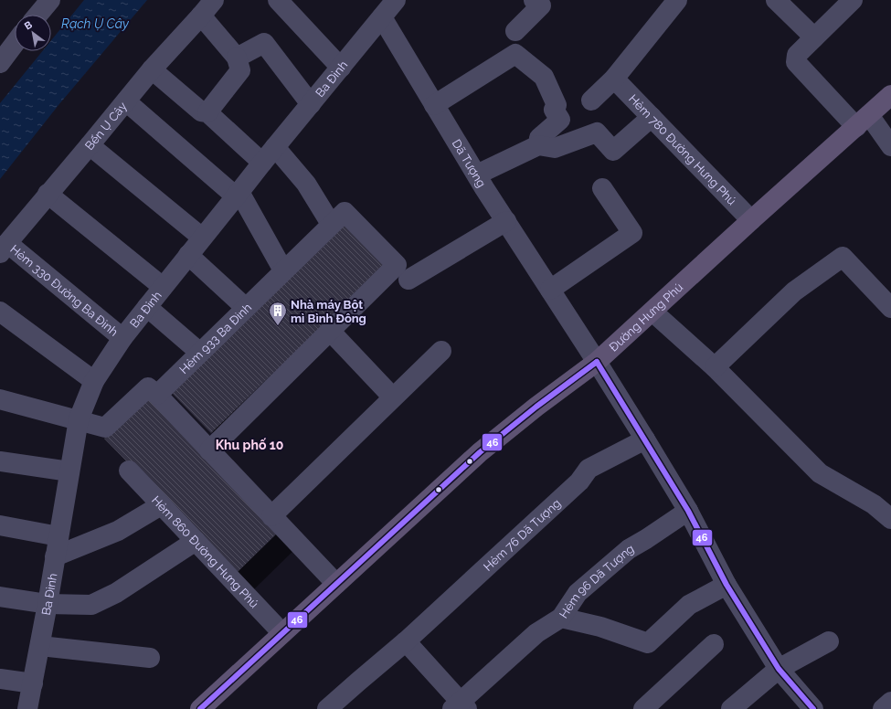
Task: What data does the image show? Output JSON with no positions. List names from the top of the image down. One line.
{"streets":{"main road":["Đường Hưng Phú"],"street":["Ba Đình","Bến Ụ Cây","Hẻm 780 Đường Hưng Phú","Dã Tượng","Hẻm 330 Đường Ba Đình","Hẻm 933 Ba Đình","Hẻm 76 Dã Tượng","Hẻm 860 Đường Hưng Phú","Hẻm 96 Dã Tượng"]},"crossings":[["Ba Đình","Dã Tượng"],["Ba Đình","Hẻm 330 Đường Ba Đình"],["Bến Ụ Cây","Hẻm 330 Đường Ba Đình"],["Hẻm 780 Đường Hưng Phú","Đường Hưng Phú"],["Dã Tượng","Đường Hưng Phú"],["Dã Tượng","Hẻm 76 Dã Tượng"],["Dã Tượng","Hẻm 96 Dã Tượng"],["Đường Hưng Phú","Hẻm 860 Đường Hưng Phú"]],"districts":["Khu phố 10"],"water":["Rạch Ụ Cây"],"places":{"building":["Nhà máy Bột mì Bình Đông"]},"lines":["transit line 46"],"north":"top left"}
